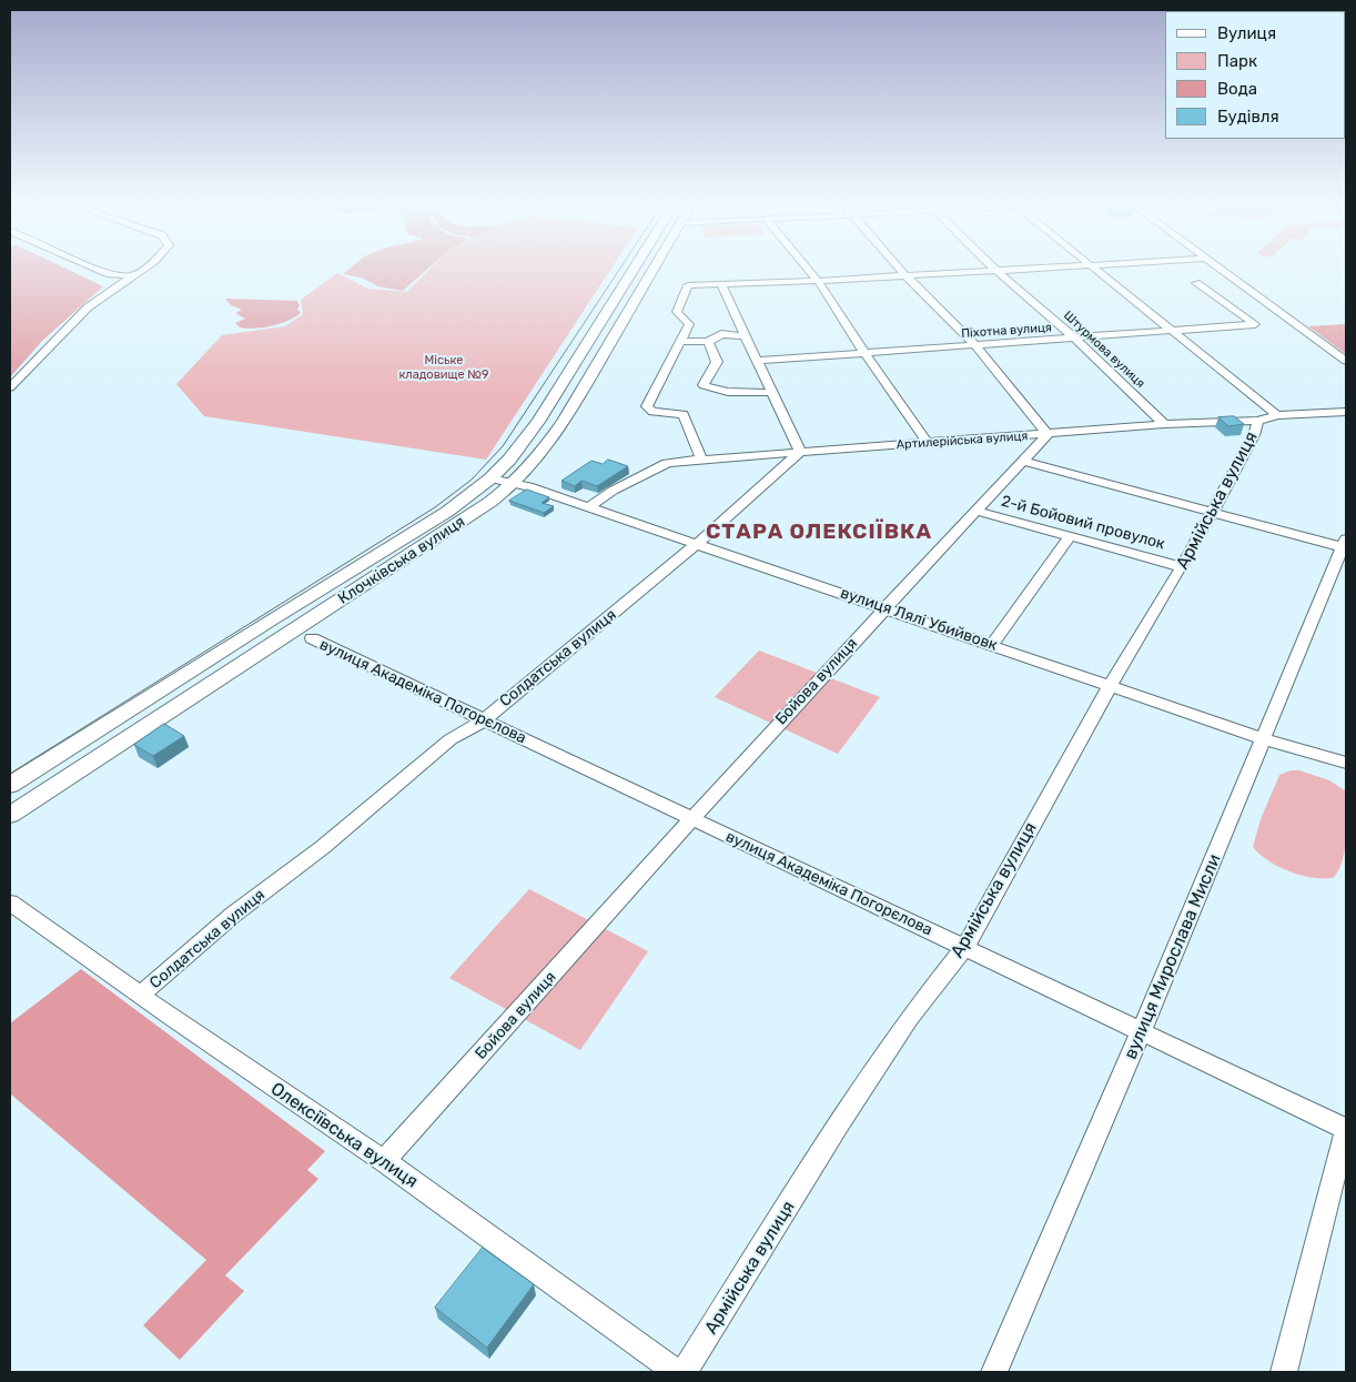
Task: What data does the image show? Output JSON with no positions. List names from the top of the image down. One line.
{"streets":{"main road":["Клочківська вулиця"],"street":["Піхотна вулиця","Штурмова вулиця","Артилерійська вулиця","Армійська вулиця","2-й Бойовий провулок","вулиця Лялі Убийвовк","Солдатська вулиця","Бойова вулиця","вулиця Академіка Погорєлова","вулиця Мирослава Мисли","Олексіївська вулиця"]},"crossings":[["Піхотна вулиця","Штурмова вулиця"],["Штурмова вулиця","Артилерійська вулиця"],["Артилерійська вулиця","Армійська вулиця"],["Артилерійська вулиця","вулиця Лялі Убийвовк"],["Артилерійська вулиця","Солдатська вулиця"],["Артилерійська вулиця","Бойова вулиця"],["Армійська вулиця","2-й Бойовий провулок"],["Армійська вулиця","вулиця Лялі Убийвовк"],["Армійська вулиця","вулиця Академіка Погорєлова"],["2-й Бойовий провулок","Бойова вулиця"],["Клочківська вулиця","вулиця Лялі Убийвовк"],["вулиця Лялі Убийвовк","Солдатська вулиця"],["вулиця Лялі Убийвовк","Бойова вулиця"],["вулиця Лялі Убийвовк","вулиця Мирослава Мисли"],["Солдатська вулиця","вулиця Академіка Погорєлова"],["Солдатська вулиця","Олексіївська вулиця"],["Бойова вулиця","вулиця Академіка Погорєлова"],["Бойова вулиця","Олексіївська вулиця"],["вулиця Академіка Погорєлова","вулиця Мирослава Мисли"]],"districts":["СТАРА ОЛЕКСІЇВКА"],"parks":["Міське кладовище №9"],"legend":["Вулиця","Парк","Вода","Будівля"]}
